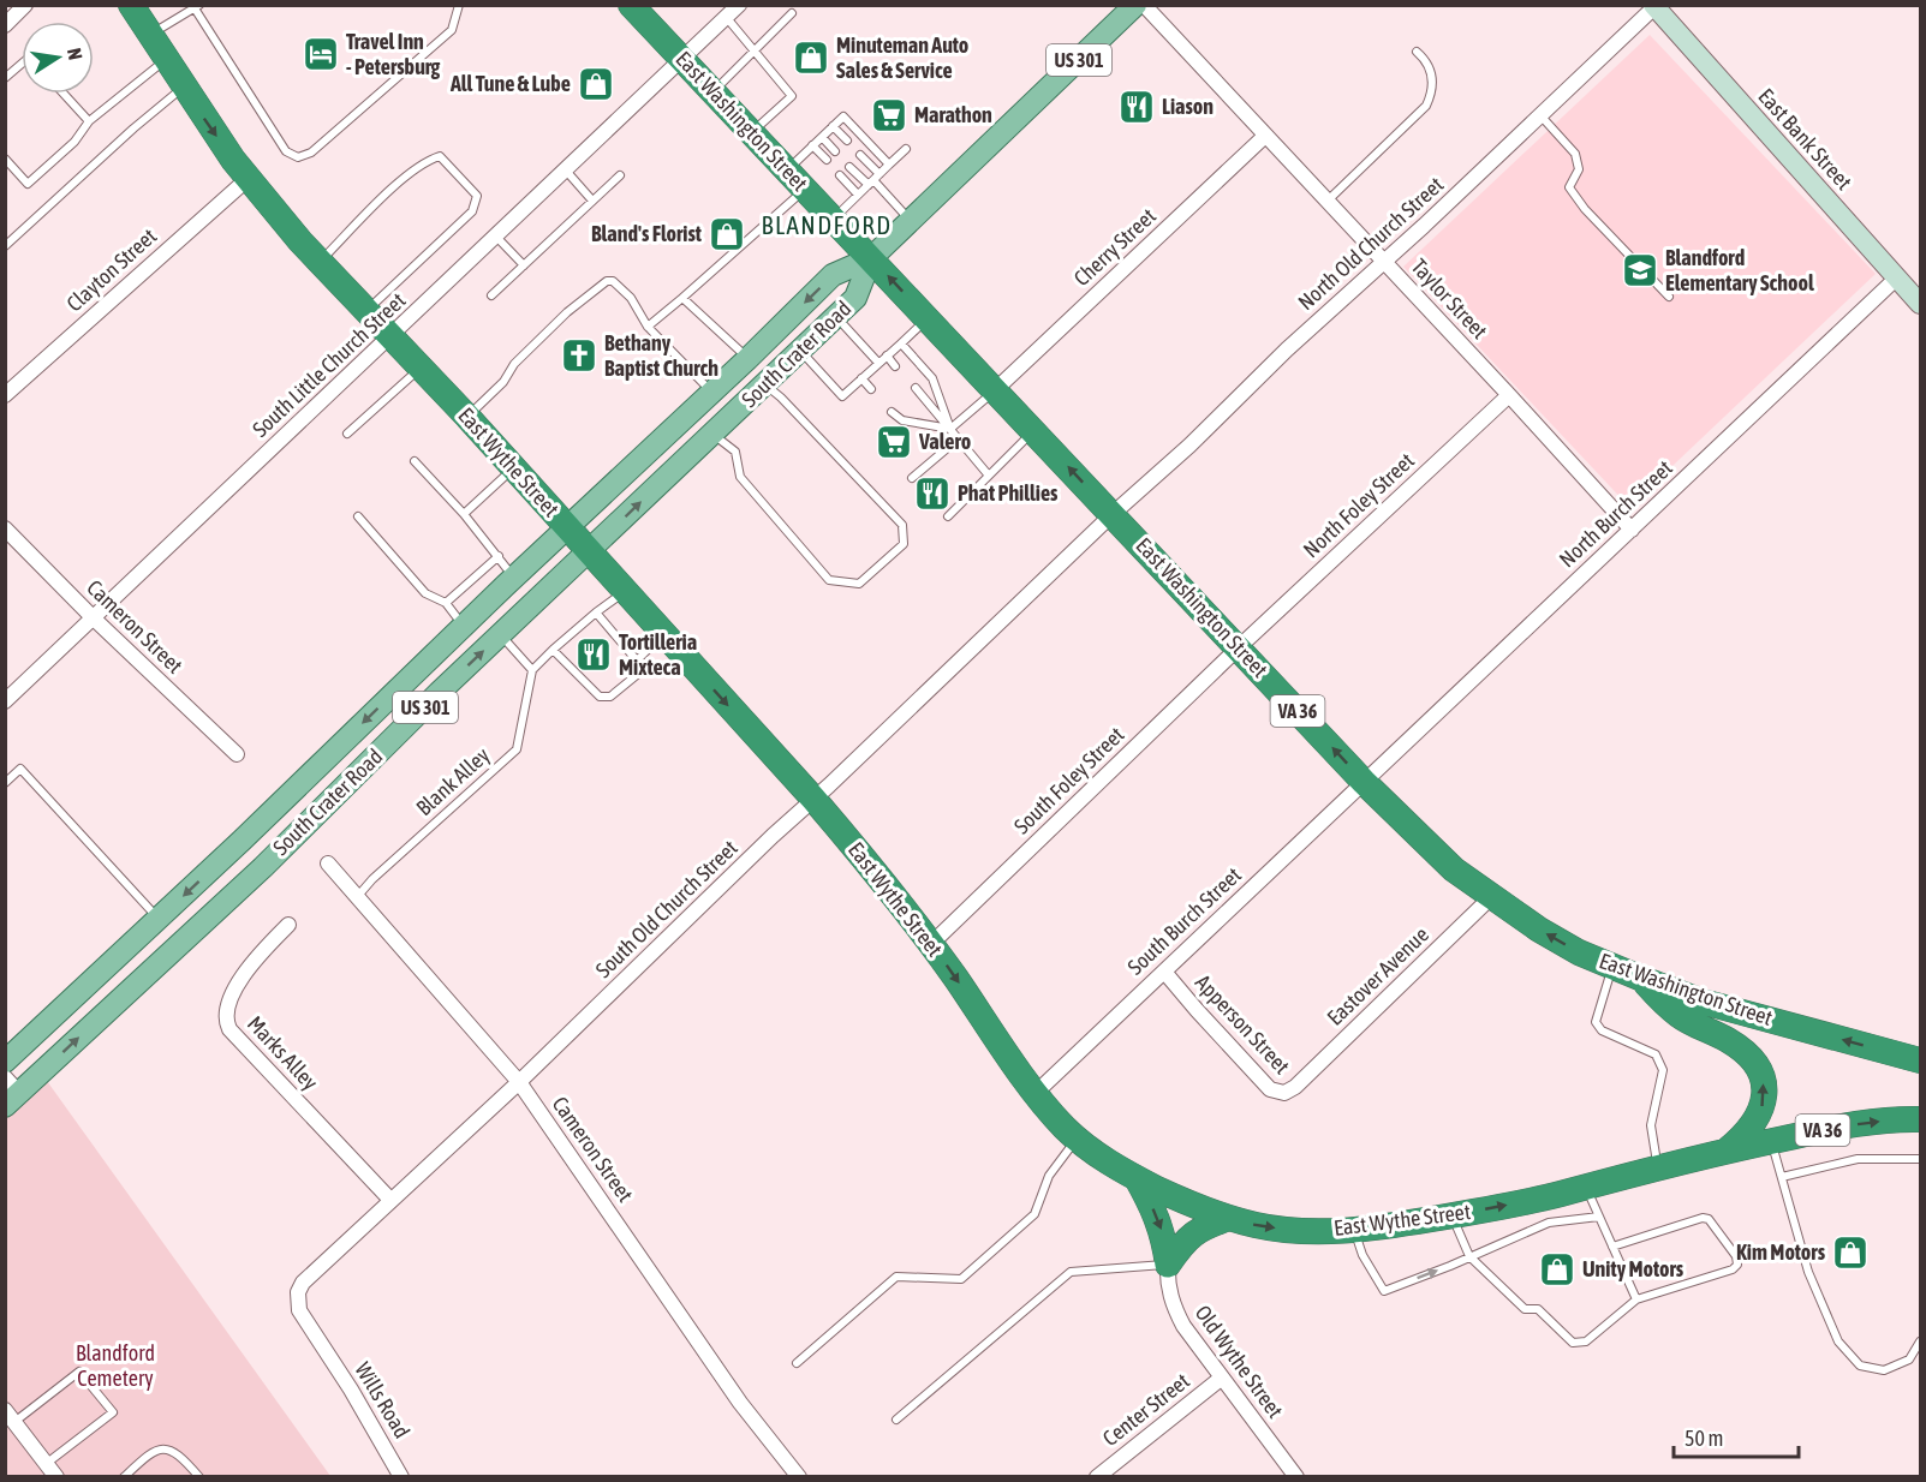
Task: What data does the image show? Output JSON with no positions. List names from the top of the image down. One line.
{"streets":{"highway":["East Washington Street","East Wythe Street","VA 36"],"main road":["US 301","South Crater Road"],"street":["East Bank Street","North Old Church Street","Cherry Street","Clayton Street","Taylor Street","South Little Church Street","North Foley Street","North Burch Street","Cameron Street","South Foley Street","South Old Church Street","South Burch Street","Eastover Avenue","Apperson Street","Marks Alley","Old Wythe Street","Wills Road","Center Street"],"lane":["Blank Alley"]},"crossings":[["US 301","East Washington Street"],["US 301","South Crater Road"],["East Washington Street","North Old Church Street"],["East Washington Street","Cherry Street"],["East Washington Street","South Crater Road"],["East Washington Street","South Little Church Street"],["East Washington Street","North Foley Street"],["East Washington Street","North Burch Street"],["East Washington Street","South Foley Street"],["East Washington Street","South Old Church Street"],["East Washington Street","South Burch Street"],["East Washington Street","Eastover Avenue"],["East Bank Street","North Old Church Street"],["East Bank Street","North Burch Street"],["North Old Church Street","Taylor Street"],["North Old Church Street","South Old Church Street"],["Cherry Street","Taylor Street"],["Clayton Street","East Wythe Street"],["Taylor Street","North Foley Street"],["Taylor Street","North Burch Street"],["South Crater Road","East Wythe Street"],["South Little Church Street","East Wythe Street"],["South Little Church Street","Cameron Street"],["East Wythe Street","South Foley Street"],["East Wythe Street","South Old Church Street"],["East Wythe Street","South Burch Street"],["North Foley Street","South Foley Street"],["North Burch Street","South Burch Street"],["Cameron Street","Blank Alley"],["Cameron Street","South Old Church Street"],["South Old Church Street","Marks Alley"],["South Old Church Street","Wills Road"],["South Burch Street","Apperson Street"],["Eastover Avenue","Apperson Street"],["Old Wythe Street","Center Street"]],"one_way":["East Washington Street"],"districts":["BLANDFORD"],"parks":["Blandford Cemetery"],"places":{"hotel":["Travel Inn - Petersburg"],"shop":["Minuteman Auto Sales & Service","All Tune & Lube","Bland's Florist","Kim Motors","Unity Motors"],"restaurant":["Liason","Phat Phillies","Tortilleria Mixteca"],"supermarket":["Marathon","Valero"],"school or university":["Blandford Elementary School"],"church":["Bethany Baptist Church"]},"scale_bar":"50 m","north":"right"}
